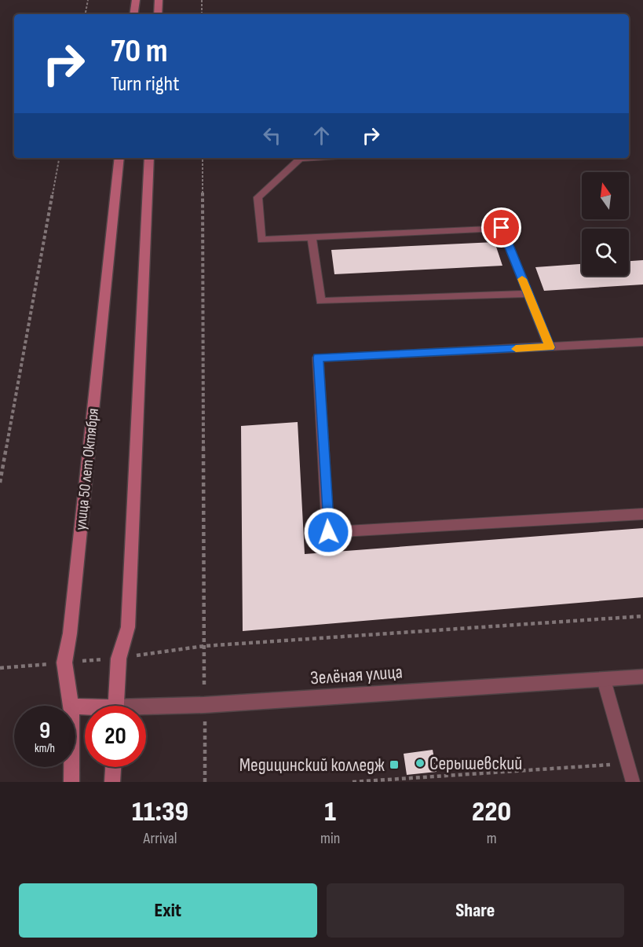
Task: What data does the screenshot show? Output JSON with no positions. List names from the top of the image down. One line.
{"streets":{"main road":["улица 50 лет Октября"],"street":["Зелёная улица"]},"places":{"other":["Серышевский"],"transit":["Медицинский колледж"]},"north":"top","page":{"turn":["70 m","Turn right"],"speed":"9 km/h","limit":"20","eta":["11:39","Arrival","1","min","220","m"],"buttons":["Exit","Share"]}}
